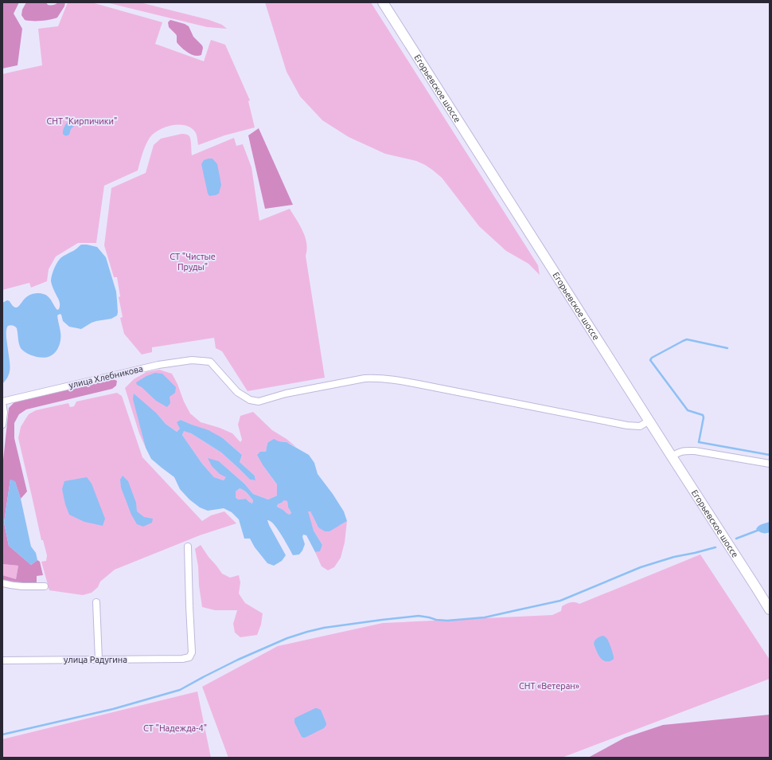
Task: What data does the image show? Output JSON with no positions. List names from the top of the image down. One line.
{"streets":{"main road":["Егорьевское шоссе"],"street":["улица Хлебникова","улица Радугина"]},"crossings":[["Егорьевское шоссе","улица Хлебникова"]],"parks":["СНТ \"Кирпичики\"","СТ \"Чистые Пруды\"","СНТ «Ветеран»","СТ \"Надежда-4\""]}
